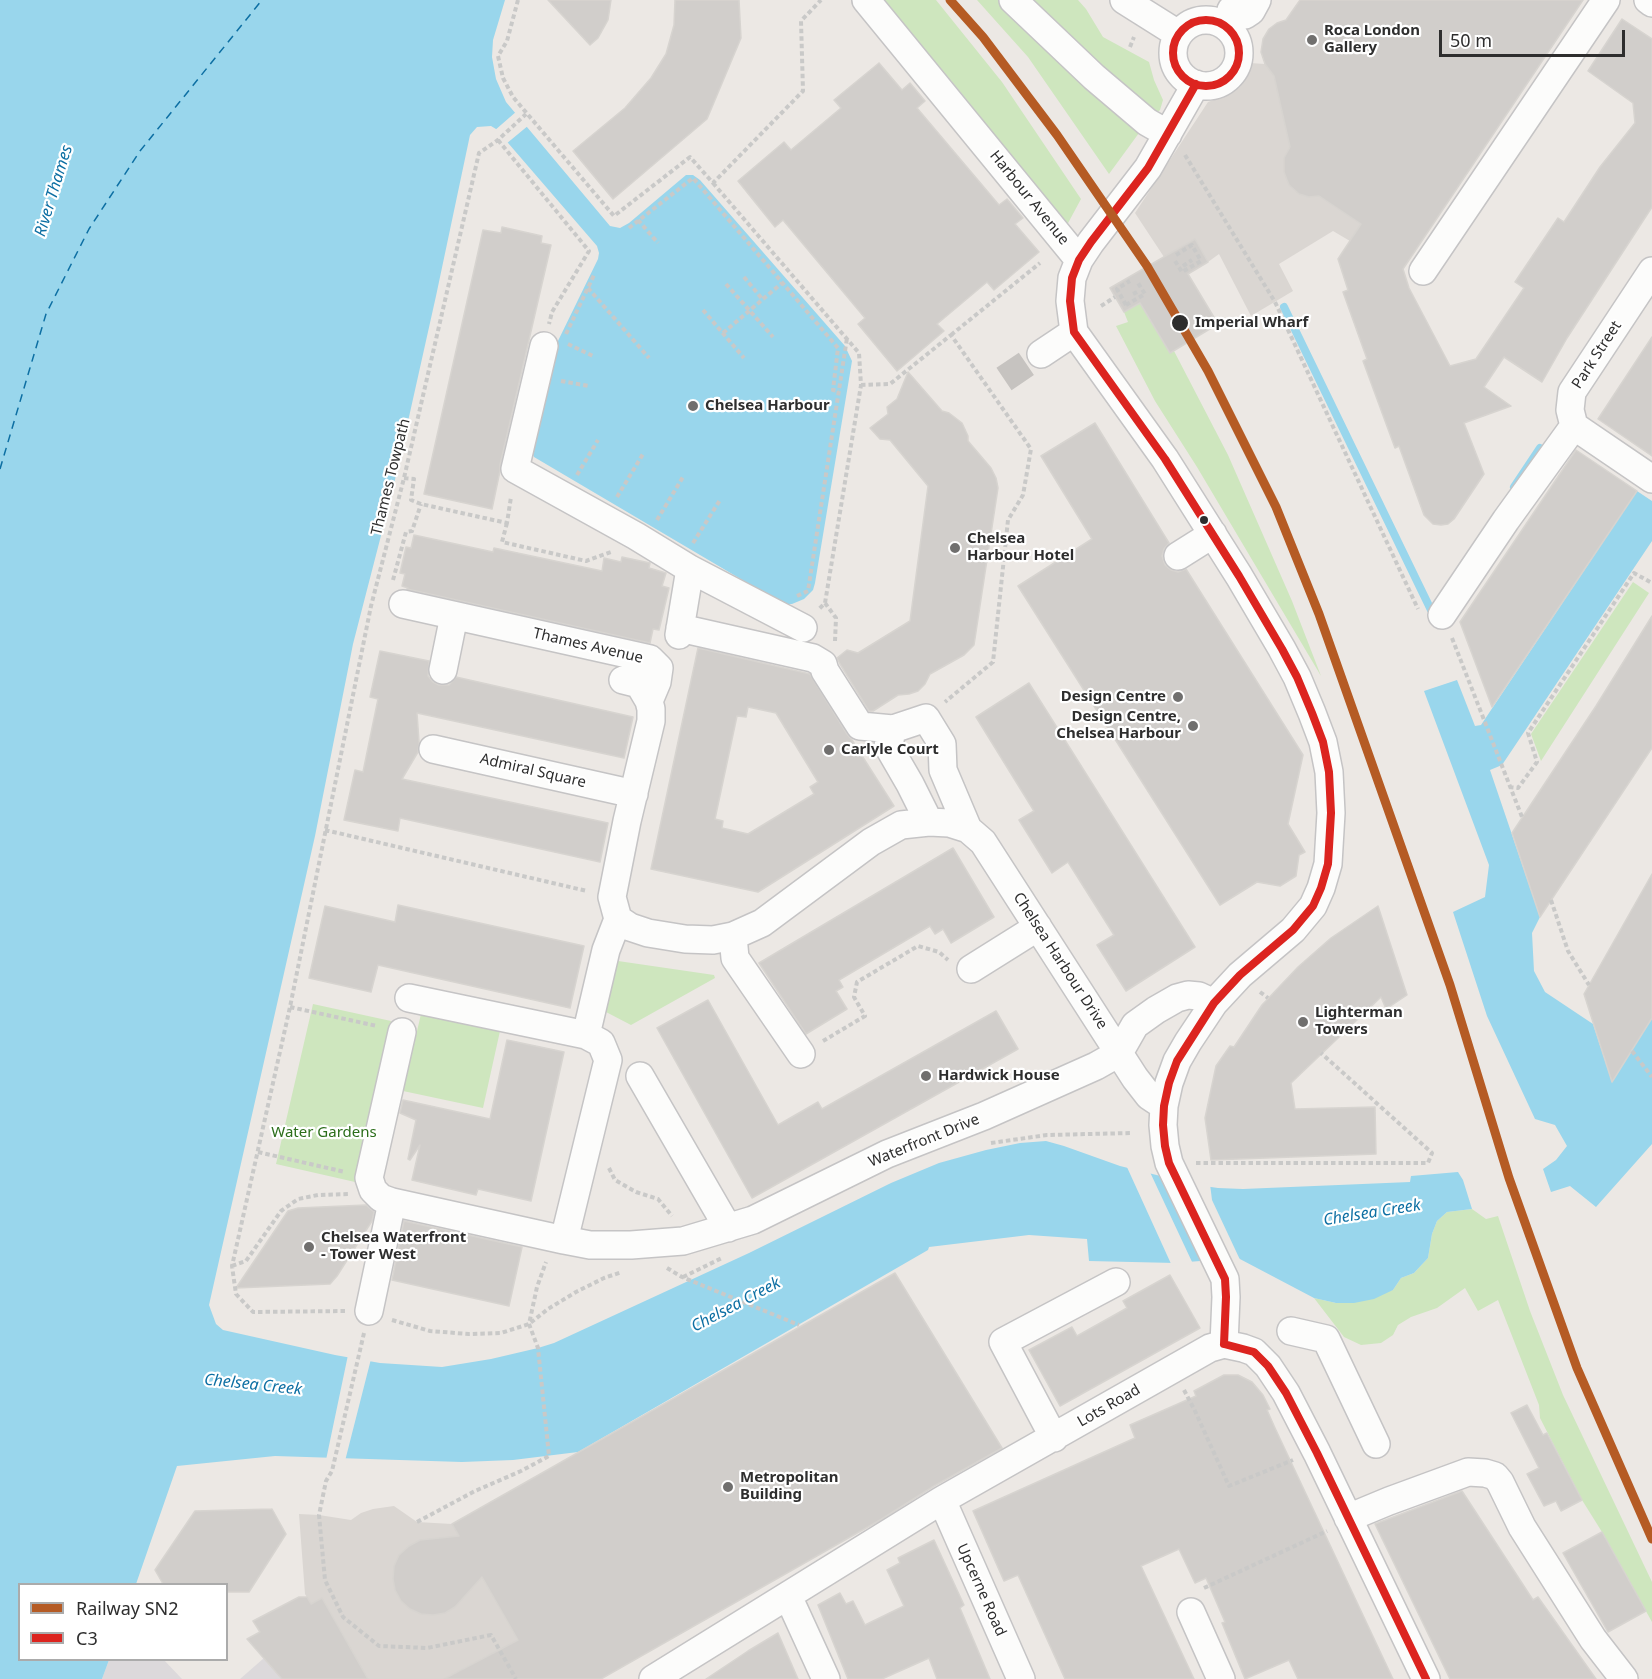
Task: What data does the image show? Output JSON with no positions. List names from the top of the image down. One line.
{"streets":{"street":["Harbour Avenue","Park Street","Thames Avenue","Admiral Square","Chelsea Harbour Drive","Waterfront Drive","Lots Road","Upcerne Road"],"path":["Thames Towpath"]},"crossings":[["Harbour Avenue","Chelsea Harbour Drive"],["Thames Avenue","Admiral Square"],["Chelsea Harbour Drive","Waterfront Drive"],["Lots Road","Upcerne Road"]],"water":["River Thames","Chelsea Creek"],"parks":["Water Gardens"],"places":["Roca London Gallery","Imperial Wharf","Chelsea Harbour","Chelsea Harbour Hotel","Design Centre","Design Centre, Chelsea Harbour","Carlyle Court","Lighterman Towers","Hardwick House","Chelsea Waterfront - Tower West","Metropolitan Building"],"lines":["rail line SN2","transit line C3"],"legend":["Railway SN2","C3"],"scale_bar":"50 m"}
